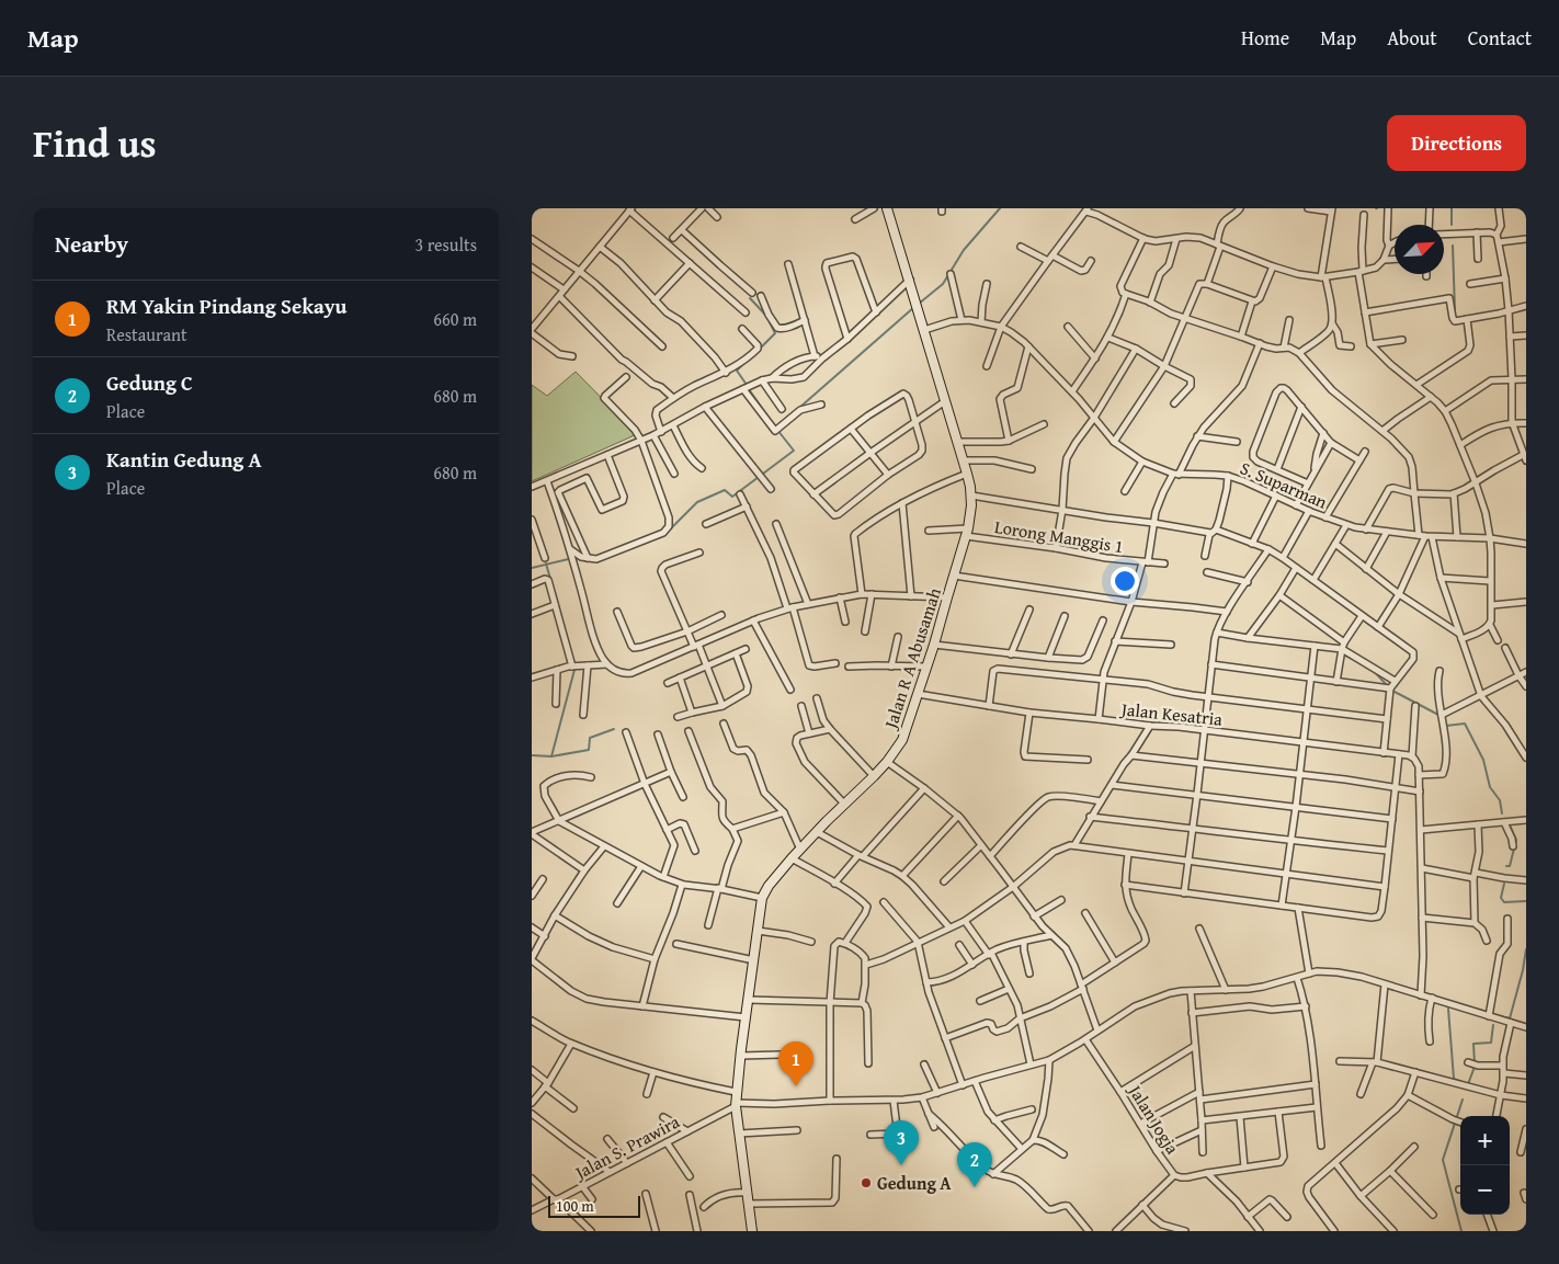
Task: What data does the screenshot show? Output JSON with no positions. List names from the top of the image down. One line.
{"streets":{"street":["S. Suparman","Lorong Manggis 1","Jalan R A Abusamah","Jalan Kesatria","Jalan Jogja","Jalan S. Prawira"]},"crossings":[["S. Suparman","Jalan R A Abusamah"],["Lorong Manggis 1","Jalan R A Abusamah"],["Jalan R A Abusamah","Jalan Kesatria"],["Jalan R A Abusamah","Jalan S. Prawira"]],"places":["Gedung A"],"scale_bar":"100 m","north":"top right","page":{"header":"Map","nav":["Home","Map","About","Contact"],"title":"Find us","buttons":"Directions","heading":["Nearby","3 results"],"list":[{"mark":"1","name":"RM Yakin Pindang Sekayu","note":"Restaurant","value":"660 m"},{"mark":"2","name":"Gedung C","note":"Place","value":"680 m"},{"mark":"3","name":"Kantin Gedung A","note":"Place","value":"680 m"}],"pins":["1","3","2"],"map_buttons":["+","−"],"scale":"100 m"}}
